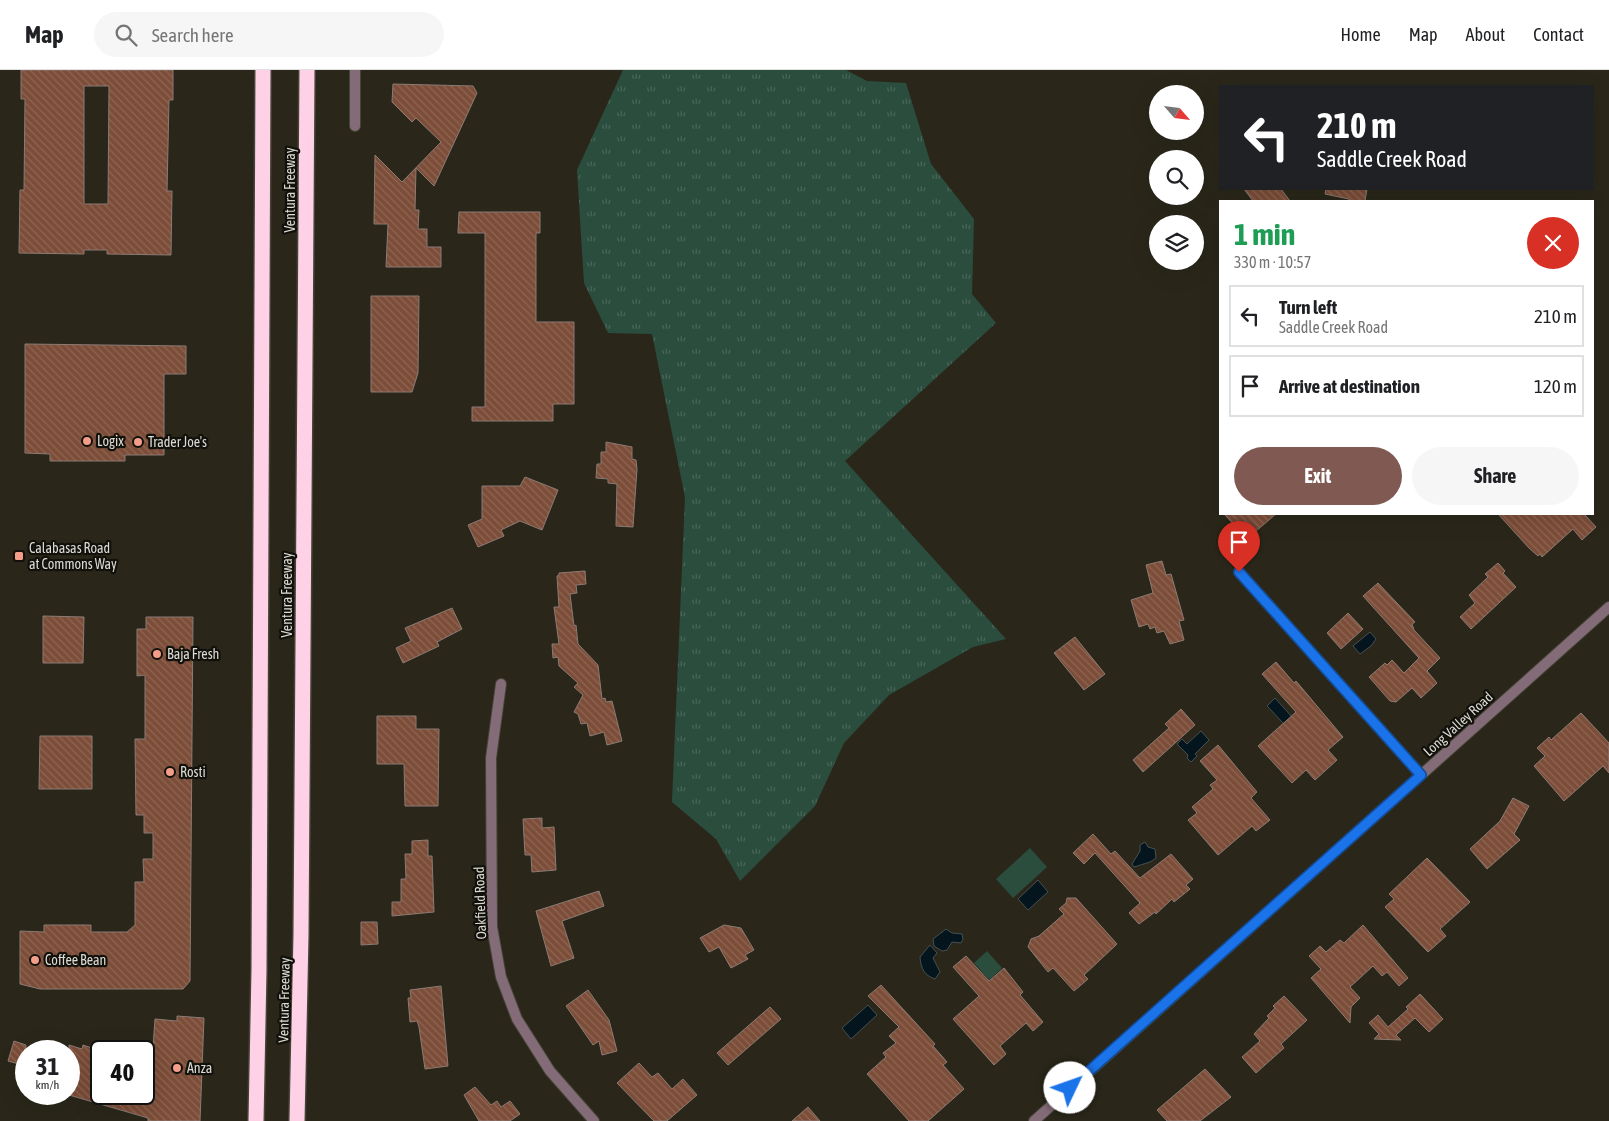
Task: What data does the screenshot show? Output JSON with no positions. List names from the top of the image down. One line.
{"streets":{"highway":["Ventura Freeway"],"street":["Long Valley Road","Oakfield Road"]},"places":{"other":["Logix","Trader Joe's","Baja Fresh","Rosti","Coffee Bean","Anza"],"transit":["Calabasas Road at Commons Way"]},"north":"bottom right","page":{"header":"Map","search":"Search here","nav":["Home","Map","About","Contact"],"turn":["210 m","Saddle Creek Road"],"heading":["1 min","330 m · 10:57"],"list":[{"name":"Turn left","note":"Saddle Creek Road","value":"210 m"},{"name":"Arrive at destination","value":"120 m"}],"buttons":["Exit","Share"],"speed":"31 km/h","limit":"40"}}
